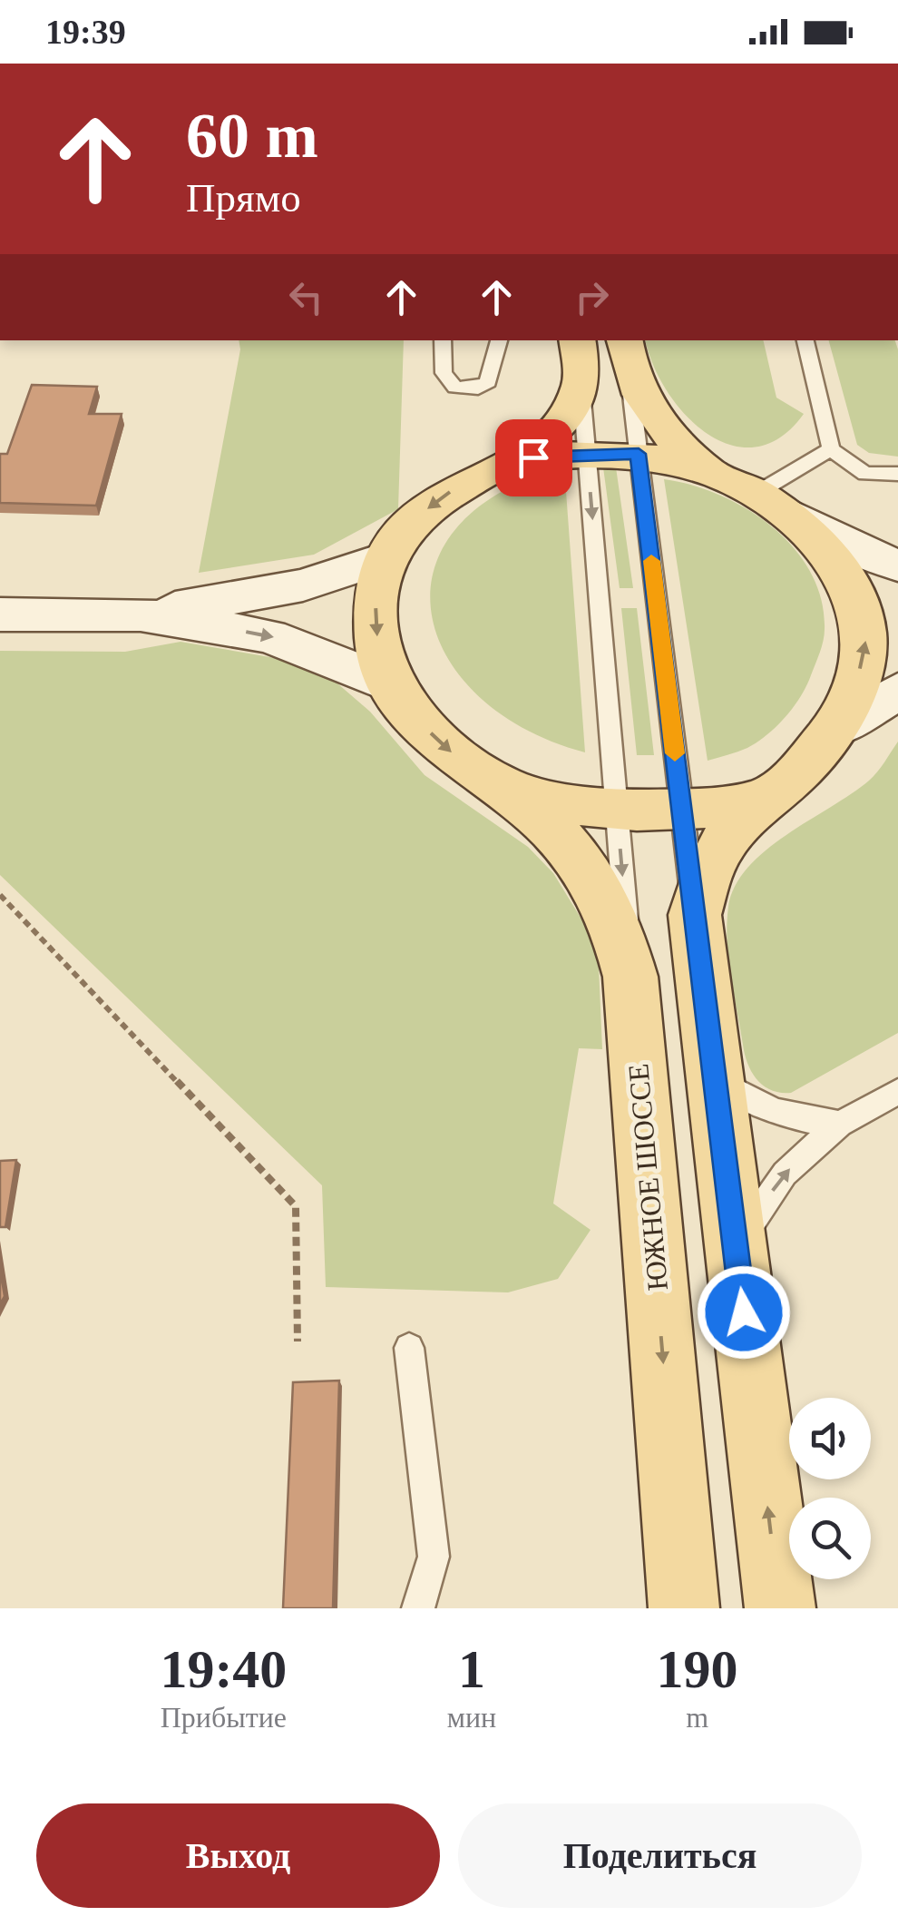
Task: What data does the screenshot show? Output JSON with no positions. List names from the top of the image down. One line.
{"streets":{"main road":["ЮЖНОЕ ШОССЕ"]},"page":{"status":"19:39","turn":["60 m","Прямо"],"eta":["19:40","Прибытие","1","мин","190","m"],"buttons":["Выход","Поделиться"]}}
